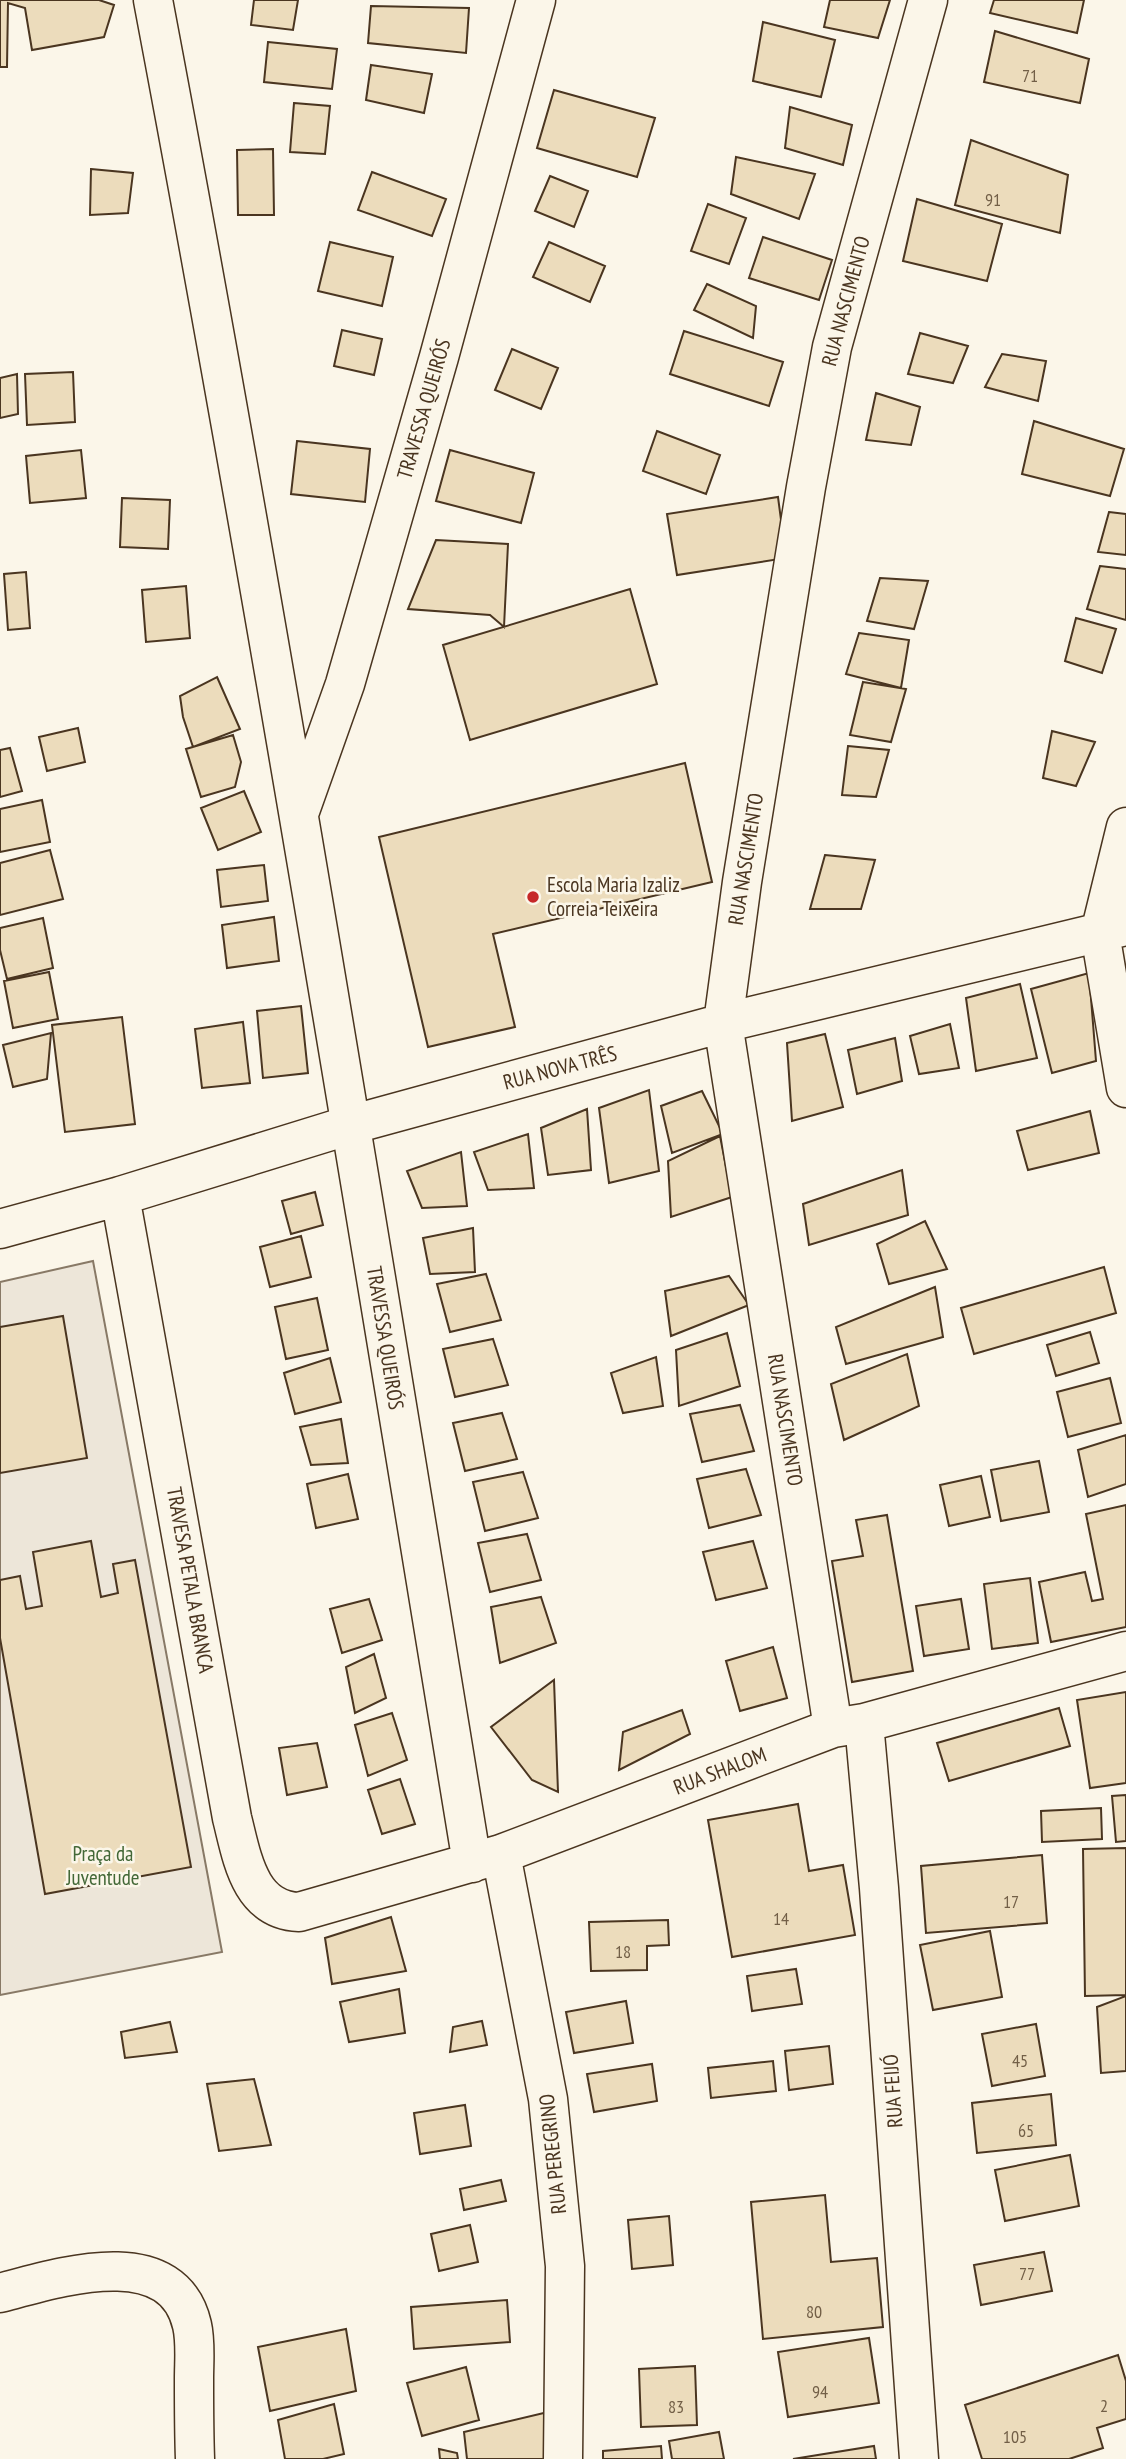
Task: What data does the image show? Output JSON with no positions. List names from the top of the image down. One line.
{"streets":{"street":["RUA NASCIMENTO","TRAVESSA QUEIRÓS","RUA NOVA TRÊS","TRAVESA PETALA BRANCA","RUA SHALOM","RUA FEIJÓ","RUA PEREGRINO"]},"crossings":[["RUA NASCIMENTO","RUA NOVA TRÊS"],["RUA NASCIMENTO","RUA SHALOM"],["RUA NASCIMENTO","RUA FEIJÓ"],["TRAVESSA QUEIRÓS","RUA NOVA TRÊS"],["TRAVESSA QUEIRÓS","RUA SHALOM"],["TRAVESSA QUEIRÓS","RUA PEREGRINO"],["RUA NOVA TRÊS","TRAVESA PETALA BRANCA"],["TRAVESA PETALA BRANCA","RUA SHALOM"],["RUA SHALOM","RUA FEIJÓ"],["RUA SHALOM","RUA PEREGRINO"]],"parks":["Praça da Juventude"],"places":["Escola Maria Izaliz Correia Teixeira"],"house_numbers":["71","91","17","14","18","45","65","77","80","94","2","83","105"]}
